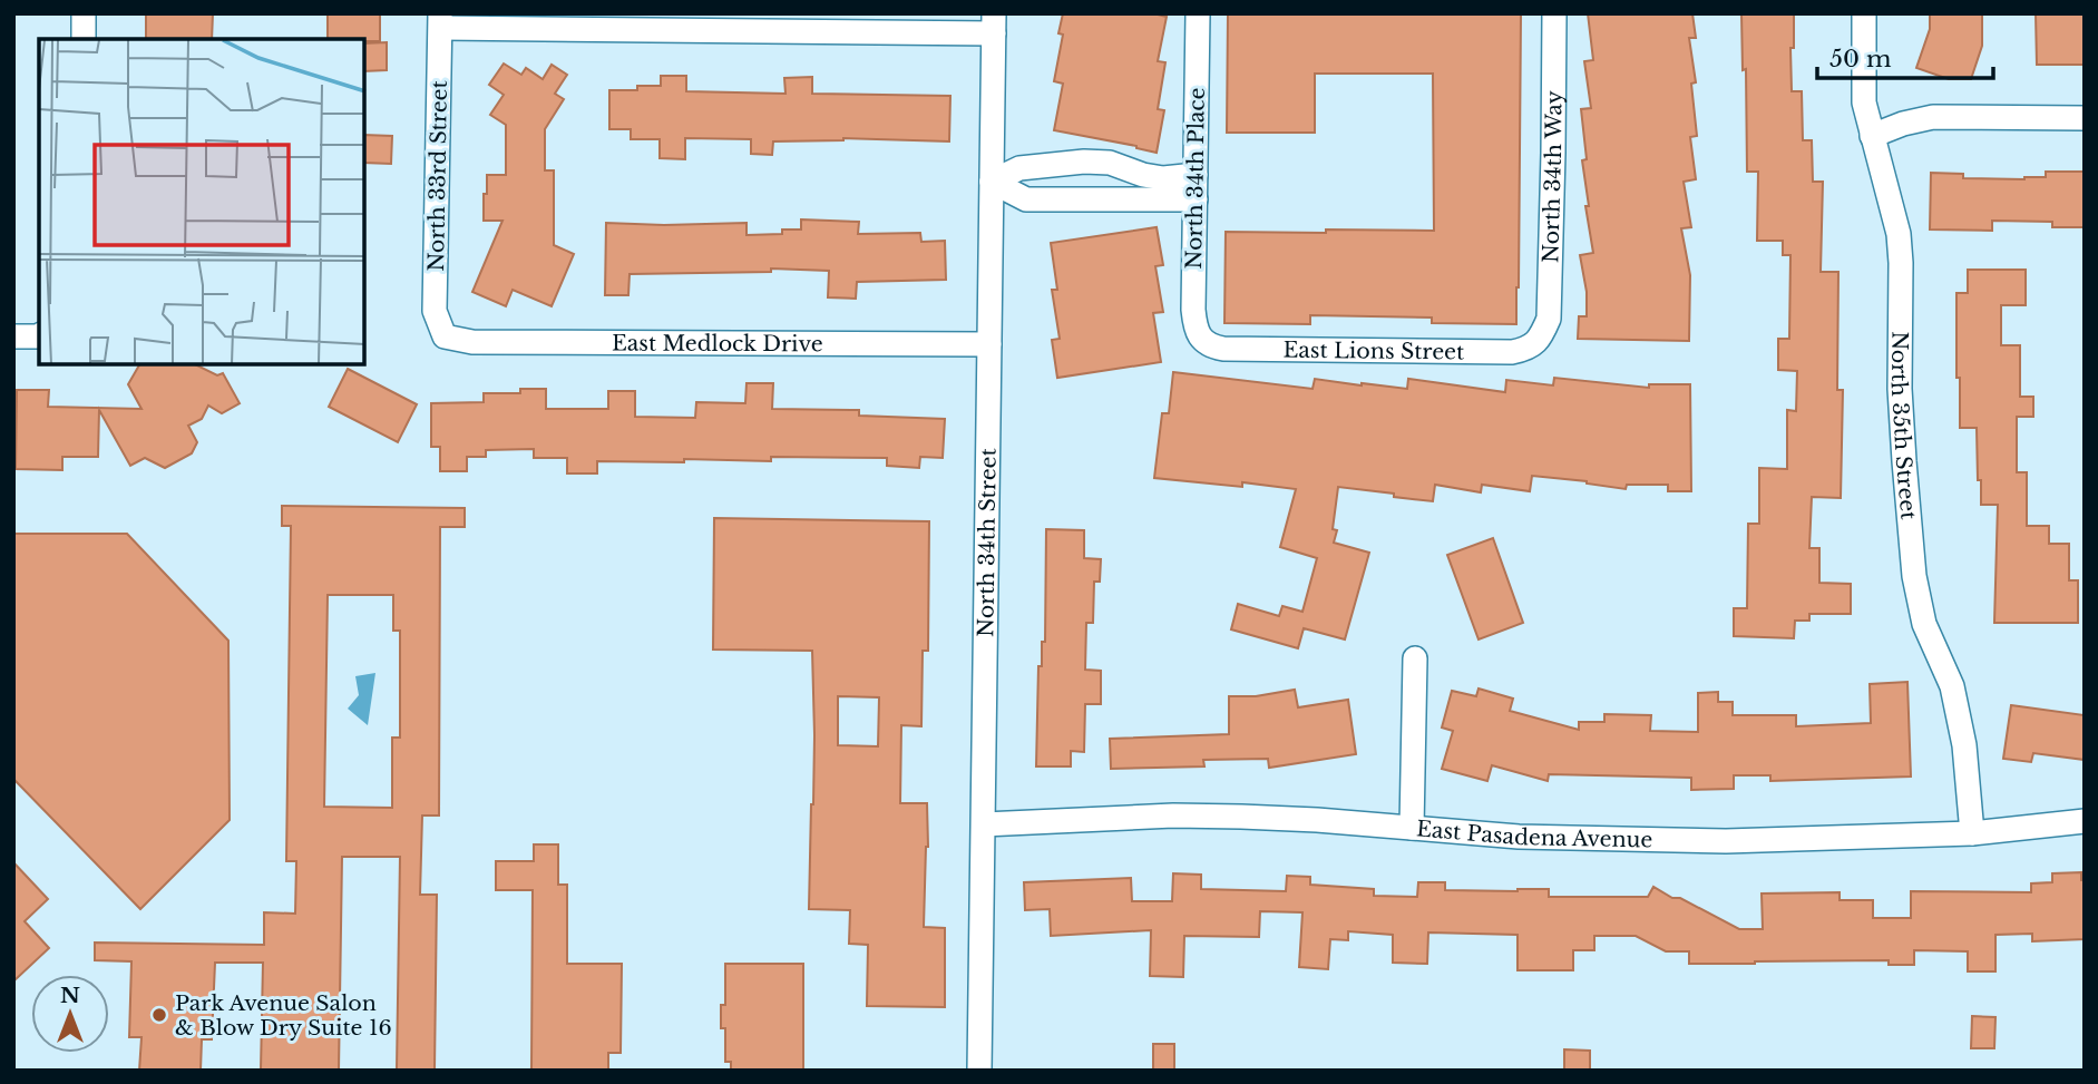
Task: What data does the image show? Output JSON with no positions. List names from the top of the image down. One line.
{"streets":{"street":["North 33rd Street","North 34th Way","North 34th Place","East Medlock Drive","East Lions Street","North 35th Street","North 34th Street","East Pasadena Avenue"]},"crossings":[["North 33rd Street","East Medlock Drive"],["North 34th Way","East Lions Street"],["North 34th Place","East Lions Street"],["East Medlock Drive","North 34th Street"],["North 35th Street","East Pasadena Avenue"],["North 34th Street","East Pasadena Avenue"]],"places":["Park Avenue Salon & Blow Dry Suite 16"],"scale_bar":"50 m","north":"top"}
